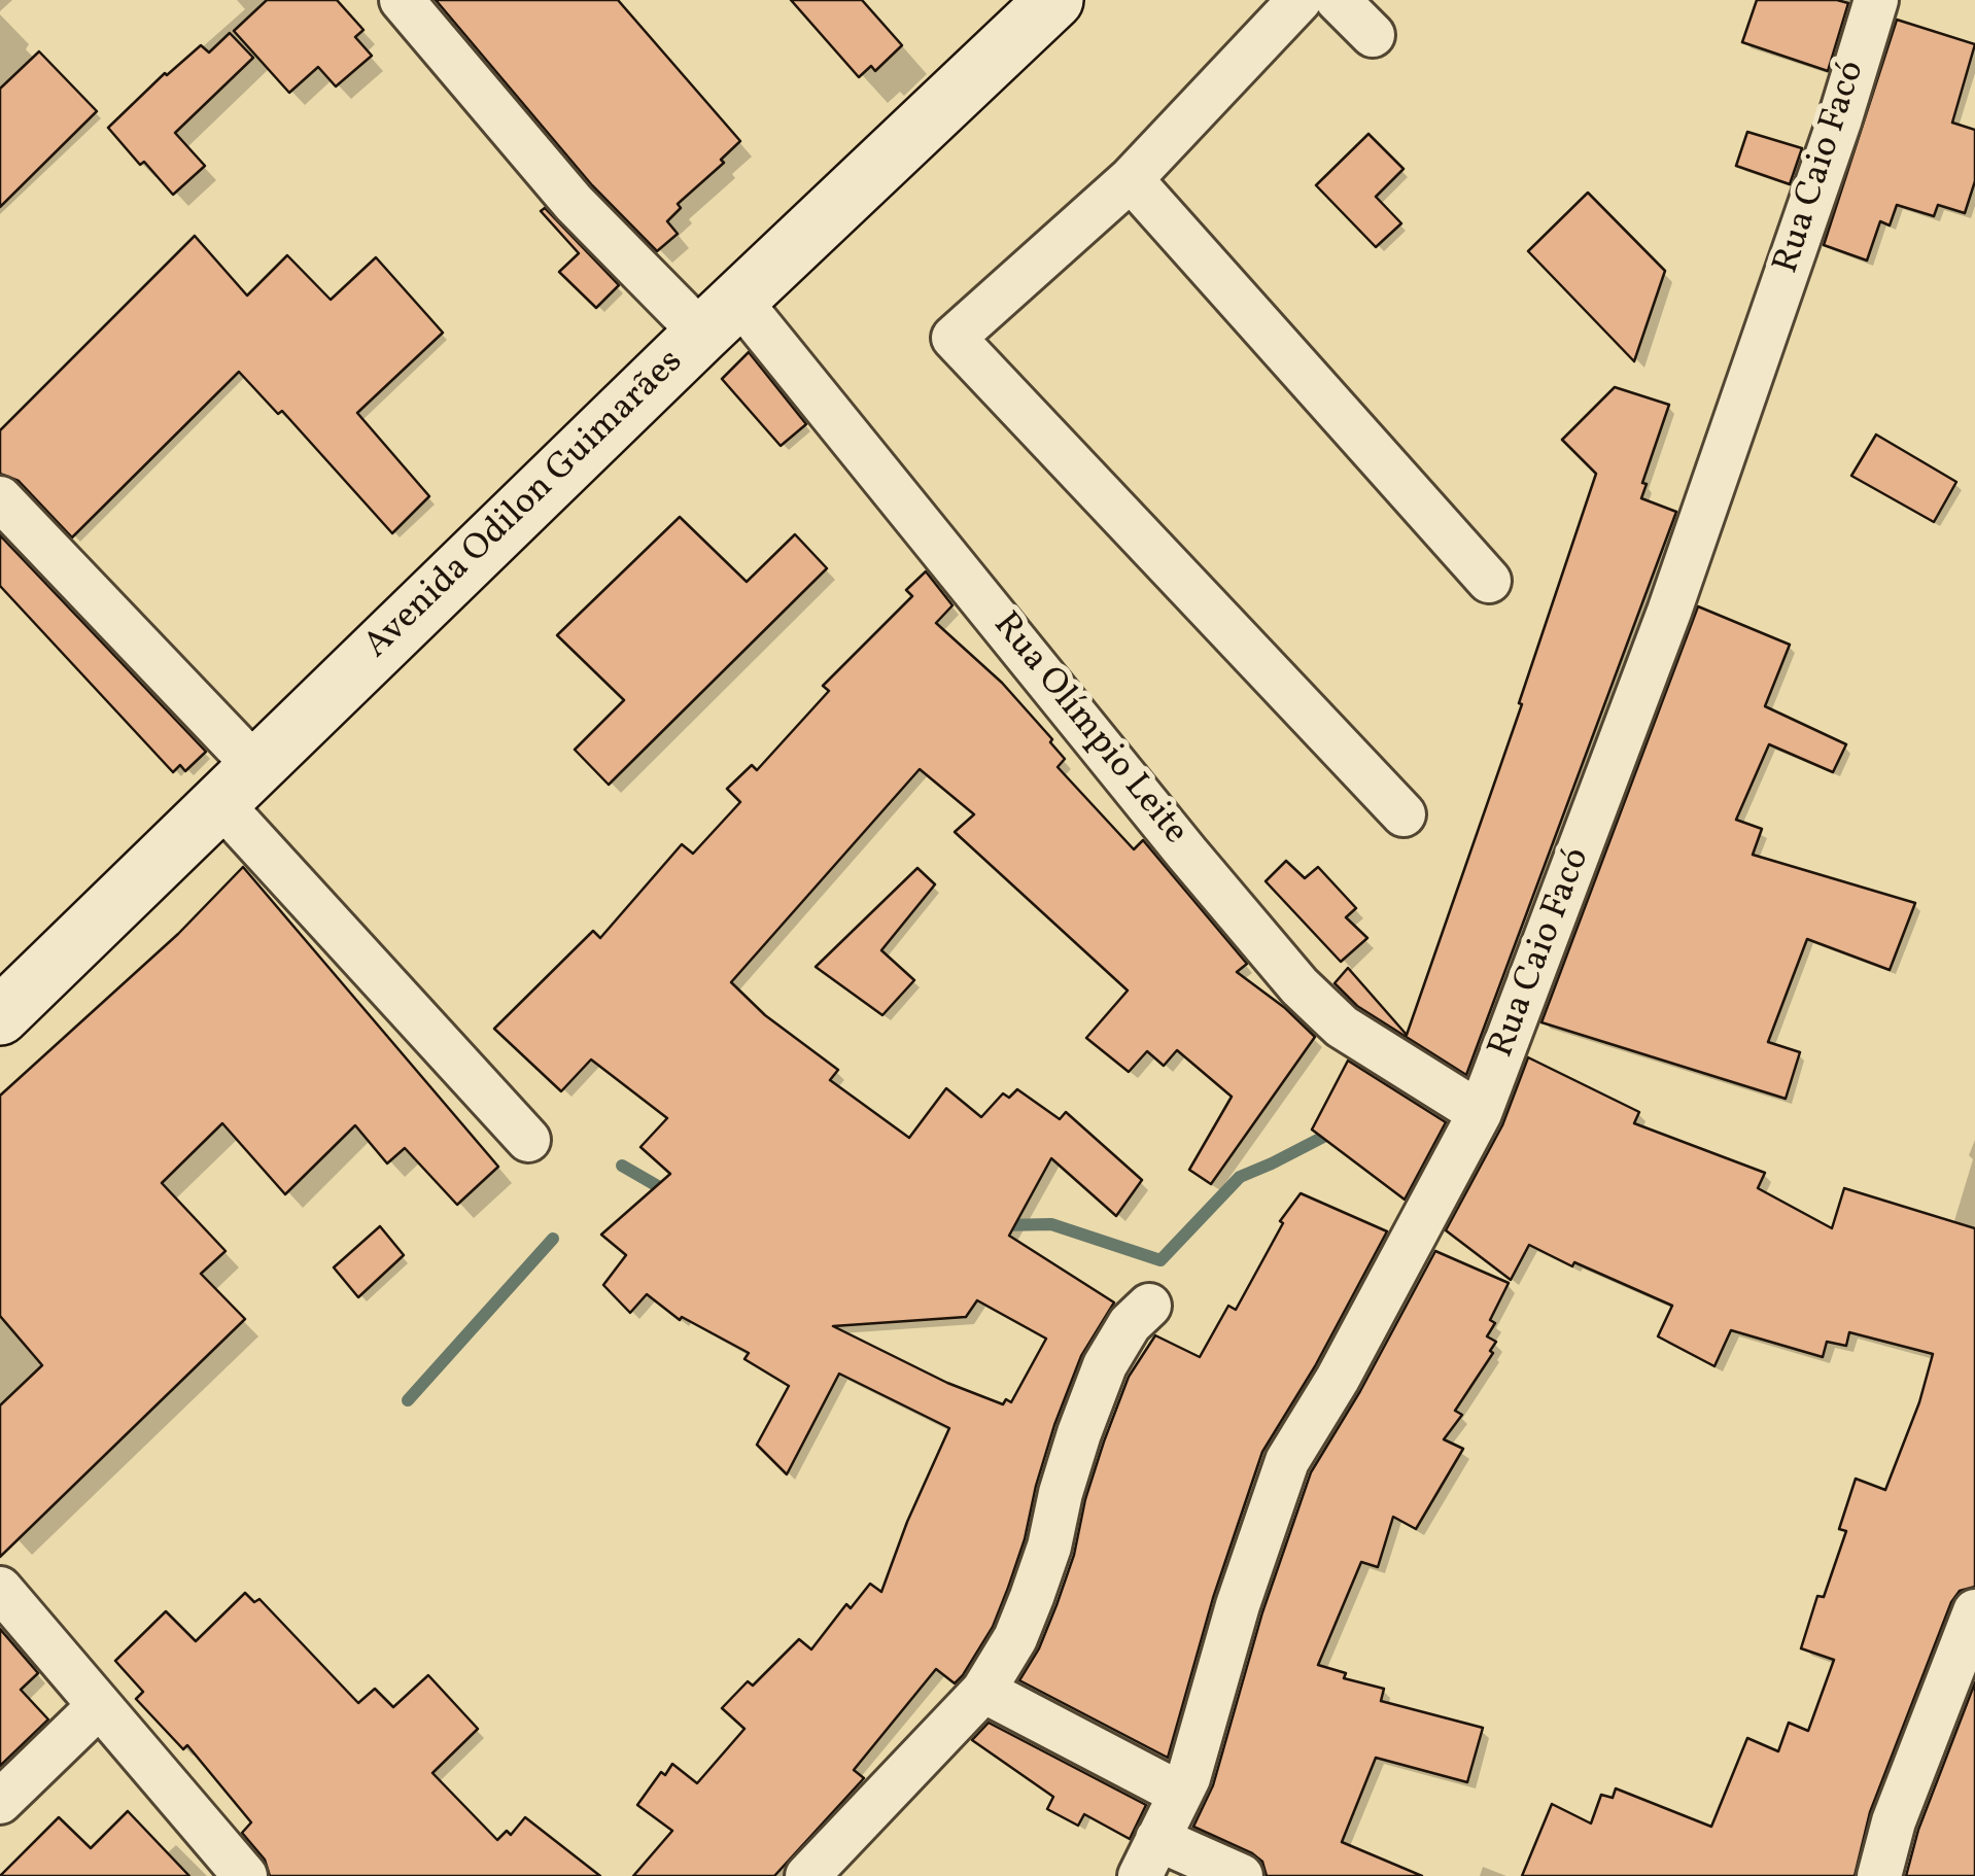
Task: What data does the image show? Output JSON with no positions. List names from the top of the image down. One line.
{"streets":{"street":["Rua Caio Facó","Avenida Odilon Guimarães","Rua Olímpio Leite"]},"crossings":[["Rua Caio Facó","Rua Olímpio Leite"],["Avenida Odilon Guimarães","Rua Olímpio Leite"]]}
